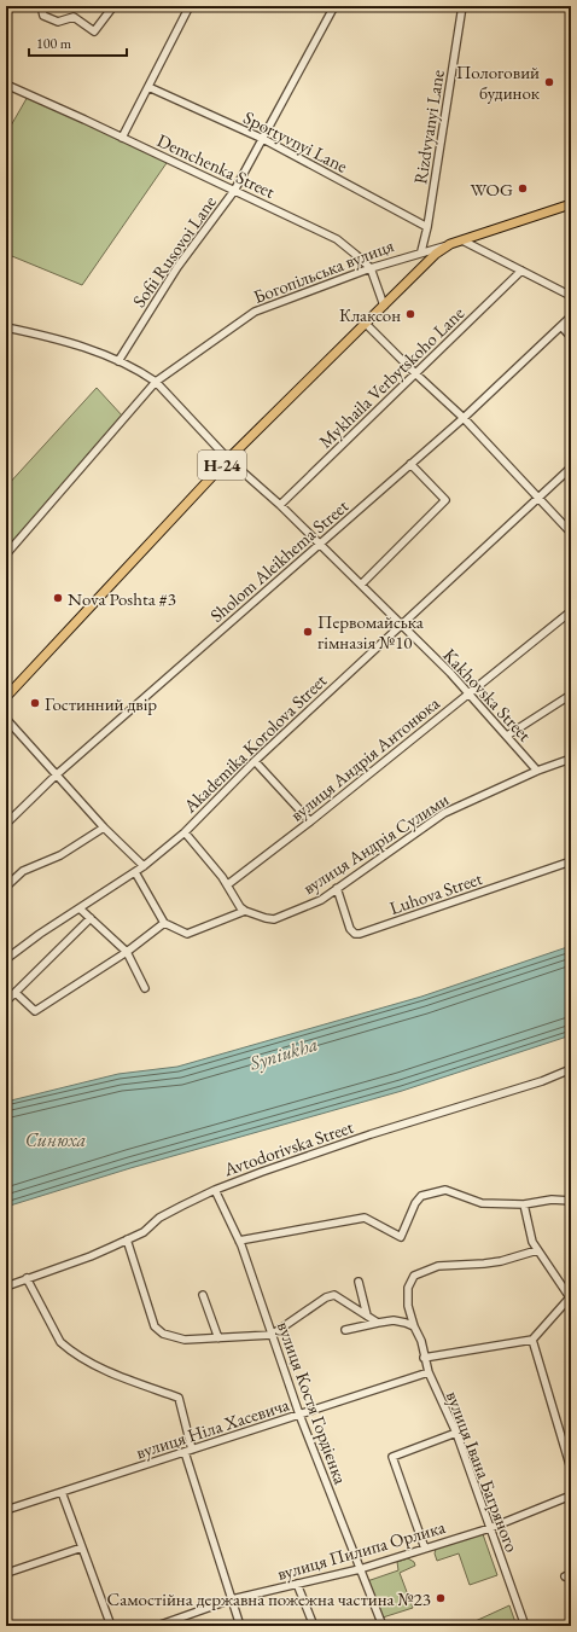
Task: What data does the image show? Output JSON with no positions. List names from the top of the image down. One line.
{"streets":{"main road":["Богопільська вулиця","Н-24"],"street":["Rizdvyanyi Lane","Sportyvnyi Lane","Demchenka Street","Sofii Rusovoi Lane","Mykhaila Verbytskoho Lane","Sholom Aleikhema Street","Kakhovska Street","Akademika Korolova Street","вулиця Андрія Антонюка","вулиця Андрія Сулими","Luhova Street","Avtodorivska Street","вулиця Костя Гордієнка","вулиця Ніла Хасевича","вулиця Івана Багряного","вулиця Пилипа Орлика"]},"crossings":[["Rizdvyanyi Lane","Sportyvnyi Lane"],["Rizdvyanyi Lane","Богопільська вулиця"],["Sportyvnyi Lane","Sofii Rusovoi Lane"],["Demchenka Street","Sofii Rusovoi Lane"],["Demchenka Street","Богопільська вулиця"],["Demchenka Street","Н-24"],["Sofii Rusovoi Lane","Kakhovska Street"],["Богопільська вулиця","Н-24"],["Богопільська вулиця","Kakhovska Street"],["Mykhaila Verbytskoho Lane","Kakhovska Street"],["Н-24","Kakhovska Street"],["Sholom Aleikhema Street","Kakhovska Street"],["Kakhovska Street","Akademika Korolova Street"],["Kakhovska Street","вулиця Андрія Антонюка"],["Kakhovska Street","вулиця Андрія Сулими"],["вулиця Андрія Сулими","Luhova Street"],["Avtodorivska Street","вулиця Костя Гордієнка"],["вулиця Костя Гордієнка","вулиця Ніла Хасевича"],["вулиця Костя Гордієнка","вулиця Пилипа Орлика"],["вулиця Ніла Хасевича","вулиця Івана Багряного"],["вулиця Івана Багряного","вулиця Пилипа Орлика"]],"water":["Syniukha","Синюха"],"places":["Пологовий будинок","WOG","Клаксон","Nova Poshta #3","Первомайська гімназія №10","Гостинний двір","Самостійна державна пожежна частина №23"],"scale_bar":"100 m"}
